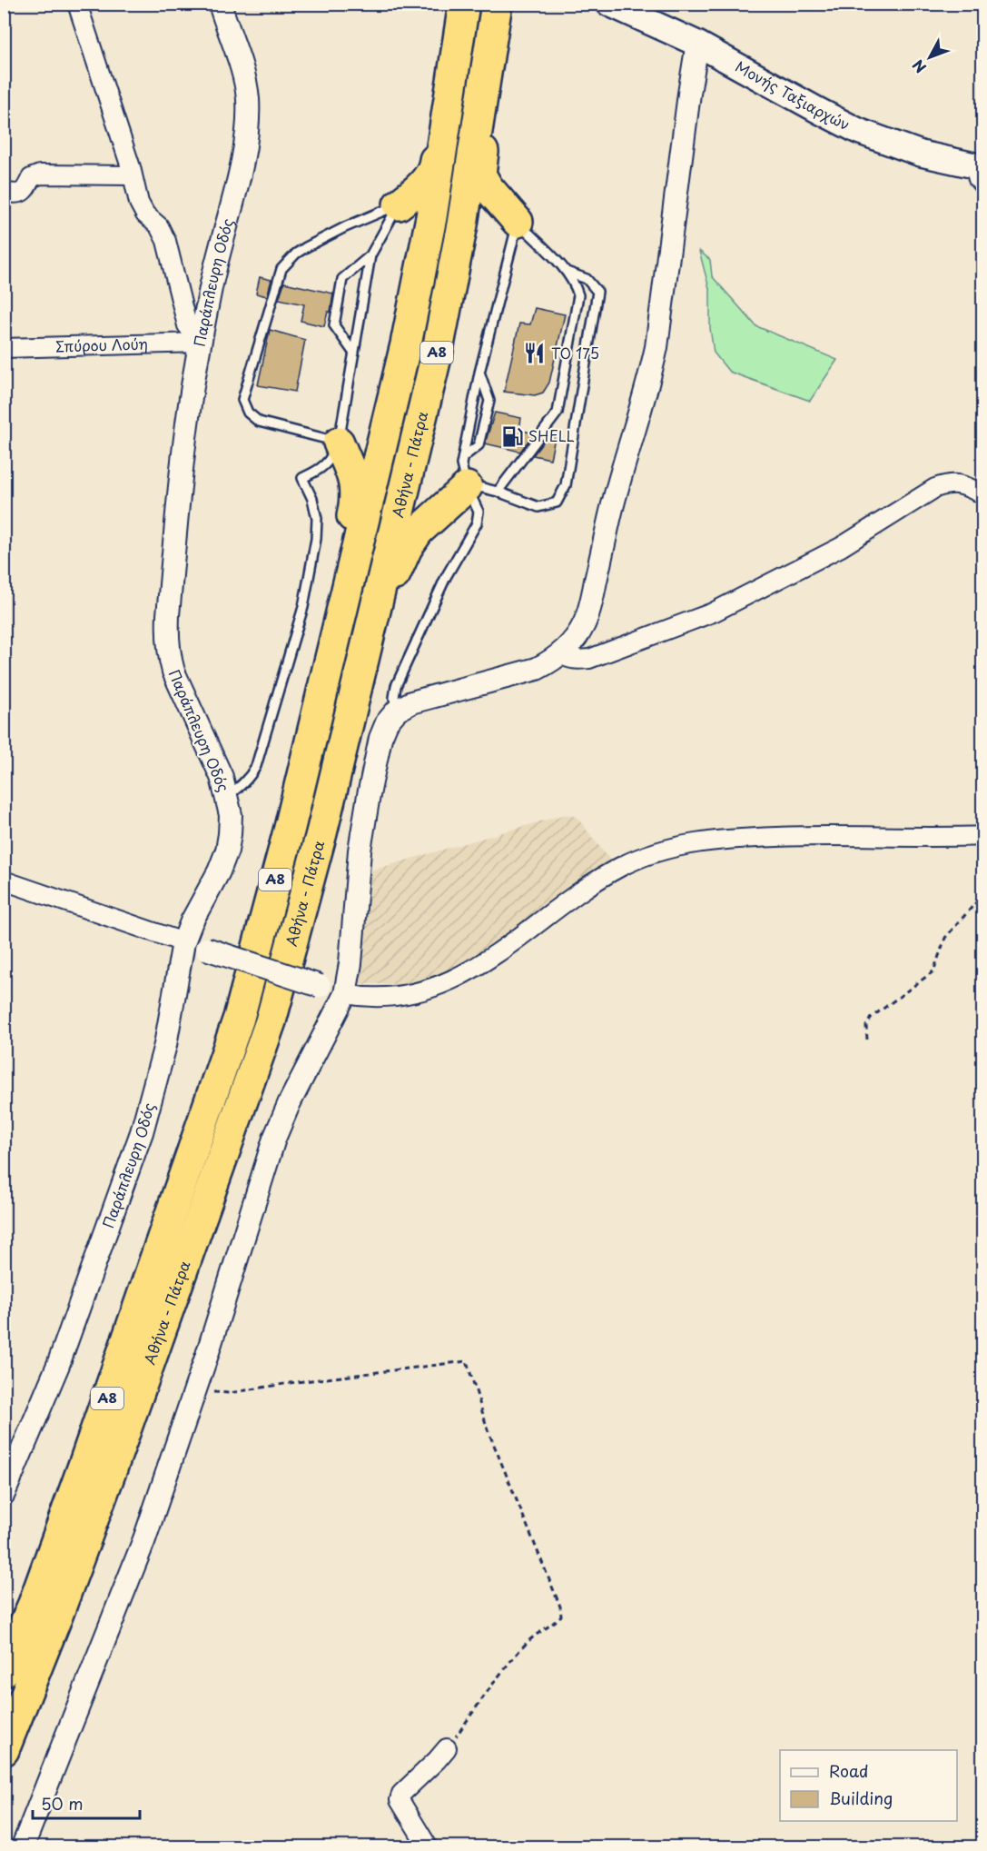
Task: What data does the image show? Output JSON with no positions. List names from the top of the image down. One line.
{"streets":{"highway":["Α8","Αθήνα - Πάτρα"],"main road":["Μονής Ταξιαρχών"],"street":["Παράπλευρη Οδός","Σπύρου Λούη"]},"crossings":[["Παράπλευρη Οδός","Σπύρου Λούη"]],"places":{"restaurant":["TO 175"],"fuel station":["SHELL"]},"legend":["Road","Building"],"scale_bar":"50 m","north":"bottom left"}
